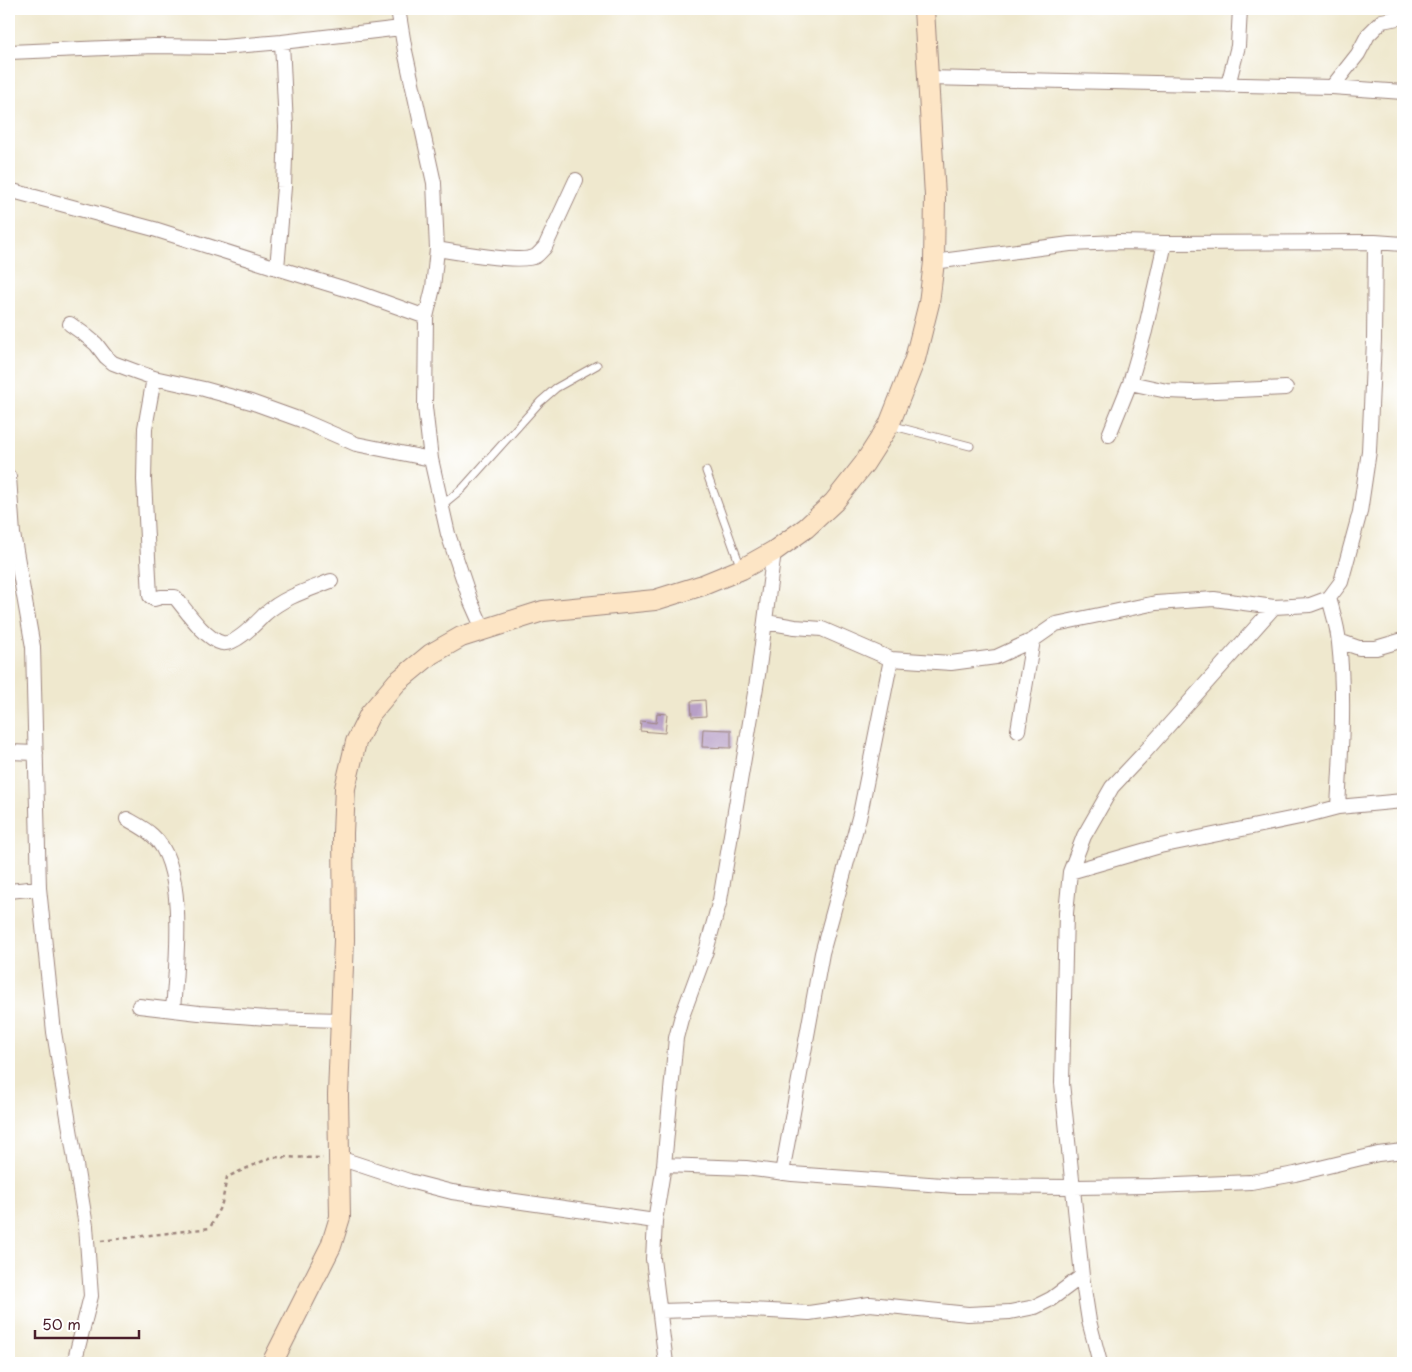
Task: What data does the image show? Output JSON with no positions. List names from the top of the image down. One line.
{"scale_bar":"50 m"}
